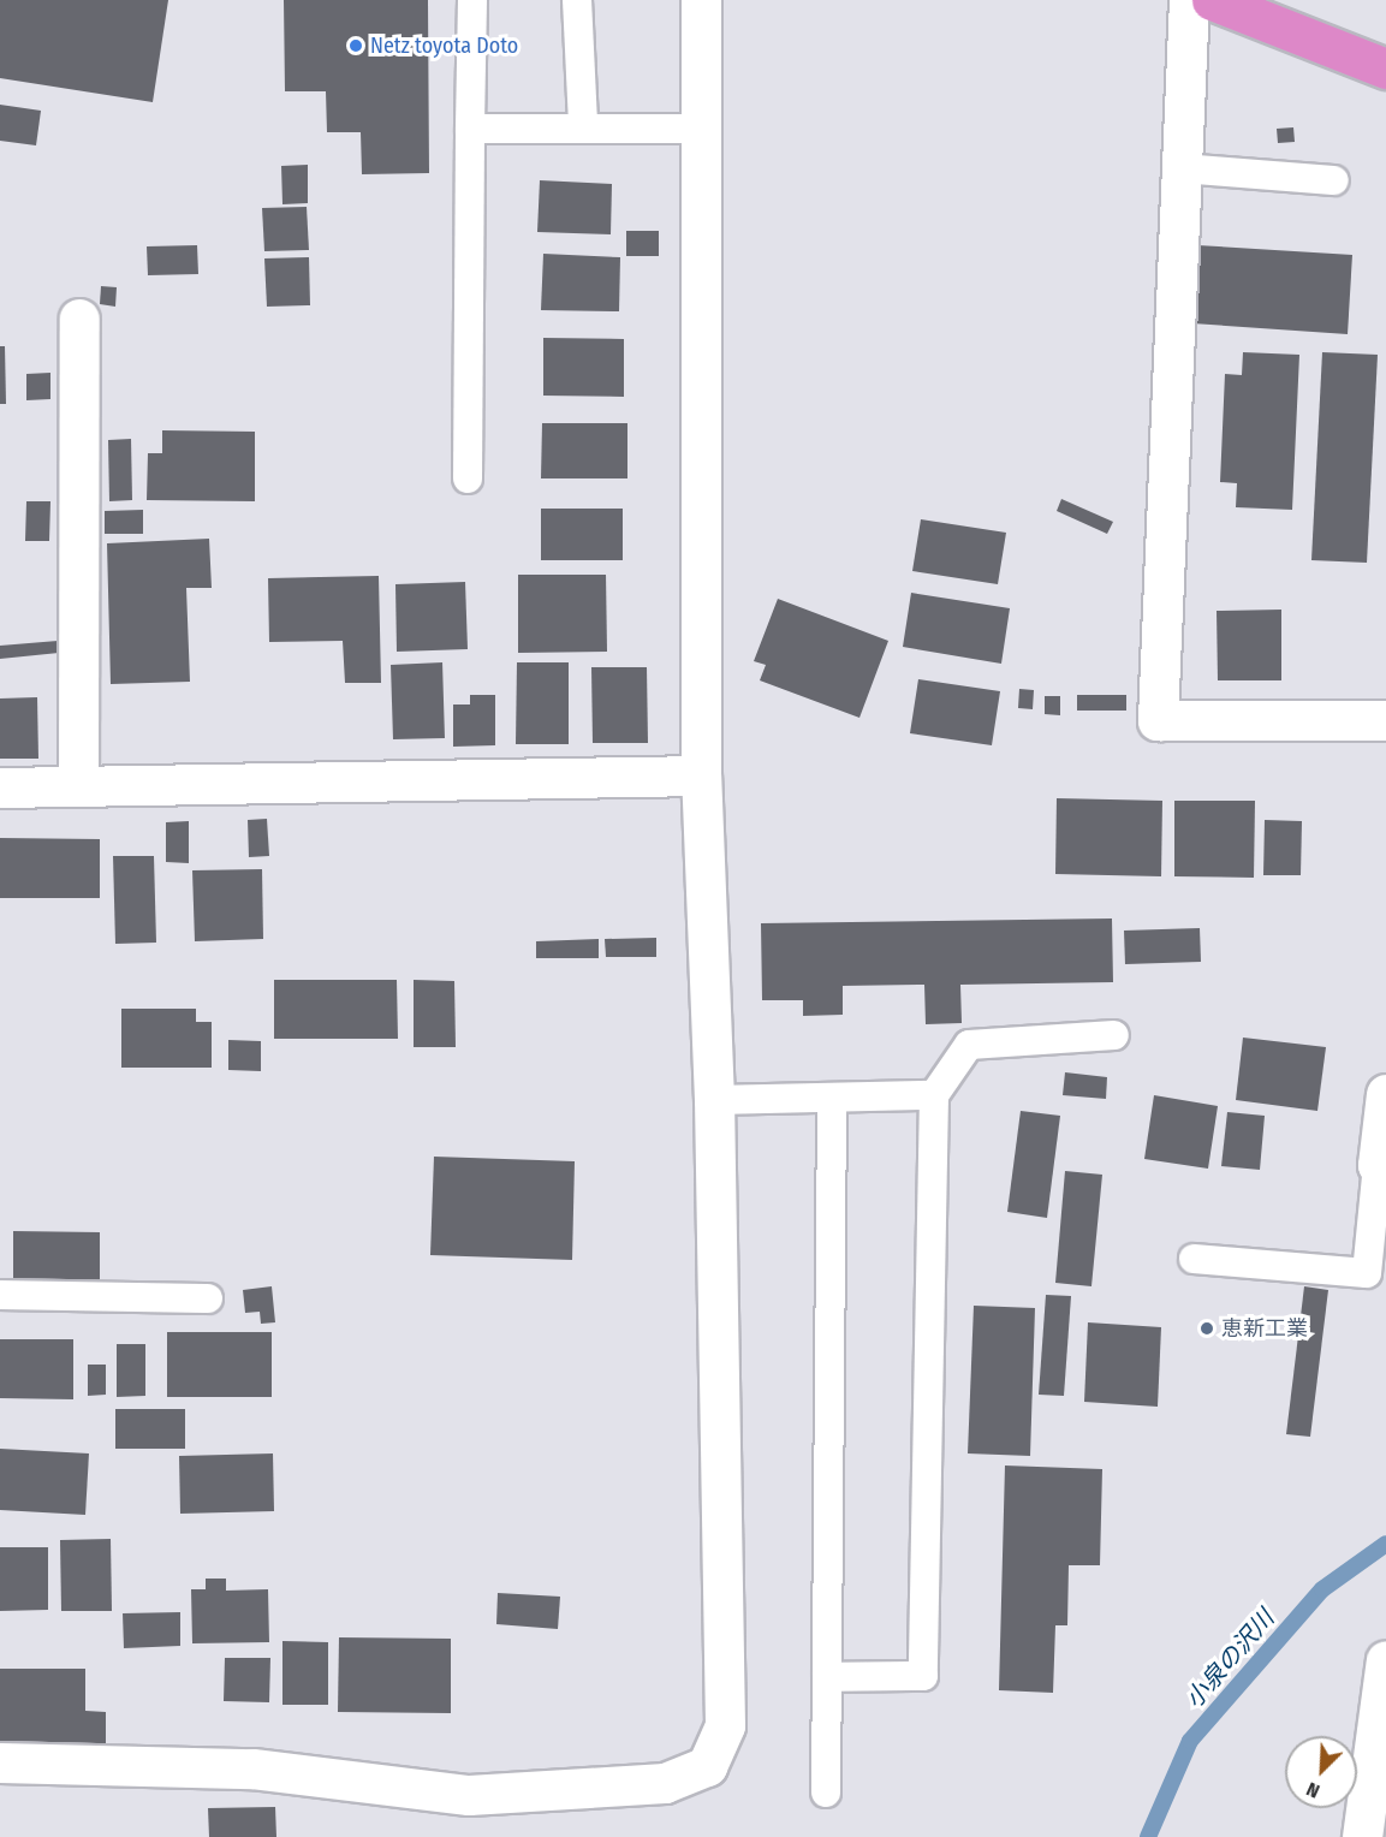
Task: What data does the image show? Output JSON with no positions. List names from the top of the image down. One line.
{"water":["小泉の沢川"],"places":["Netz toyota Doto","恵新工業"],"north":"bottom left"}
